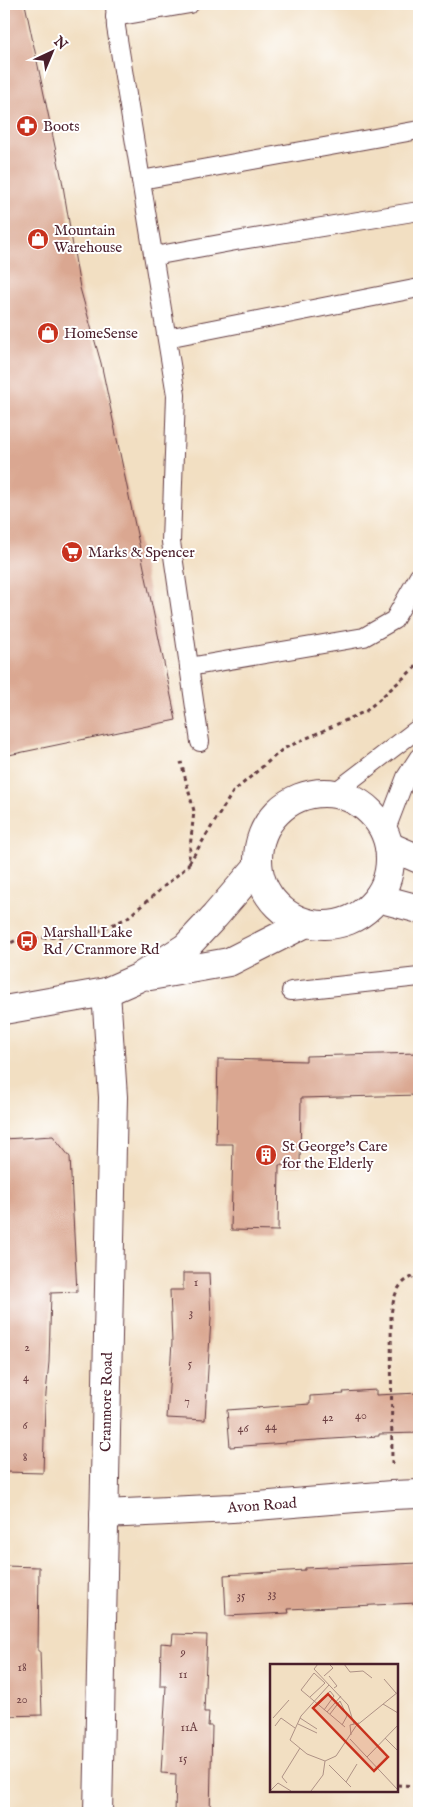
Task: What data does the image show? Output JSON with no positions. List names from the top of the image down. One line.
{"streets":{"street":["Cranmore Road","Avon Road"]},"crossings":[["Cranmore Road","Avon Road"]],"places":{"pharmacy":["Boots"],"shop":["Mountain Warehouse","HomeSense"],"supermarket":["Marks & Spencer"],"bus stop":["Marshall Lake Rd / Cranmore Rd"],"building":["St George's Care for the Elderly"]},"house_numbers":["1","3","2","5","4","7","40","42","6","44","46","8","33","35","9","18","11","20","11A","15"],"north":"top right"}
